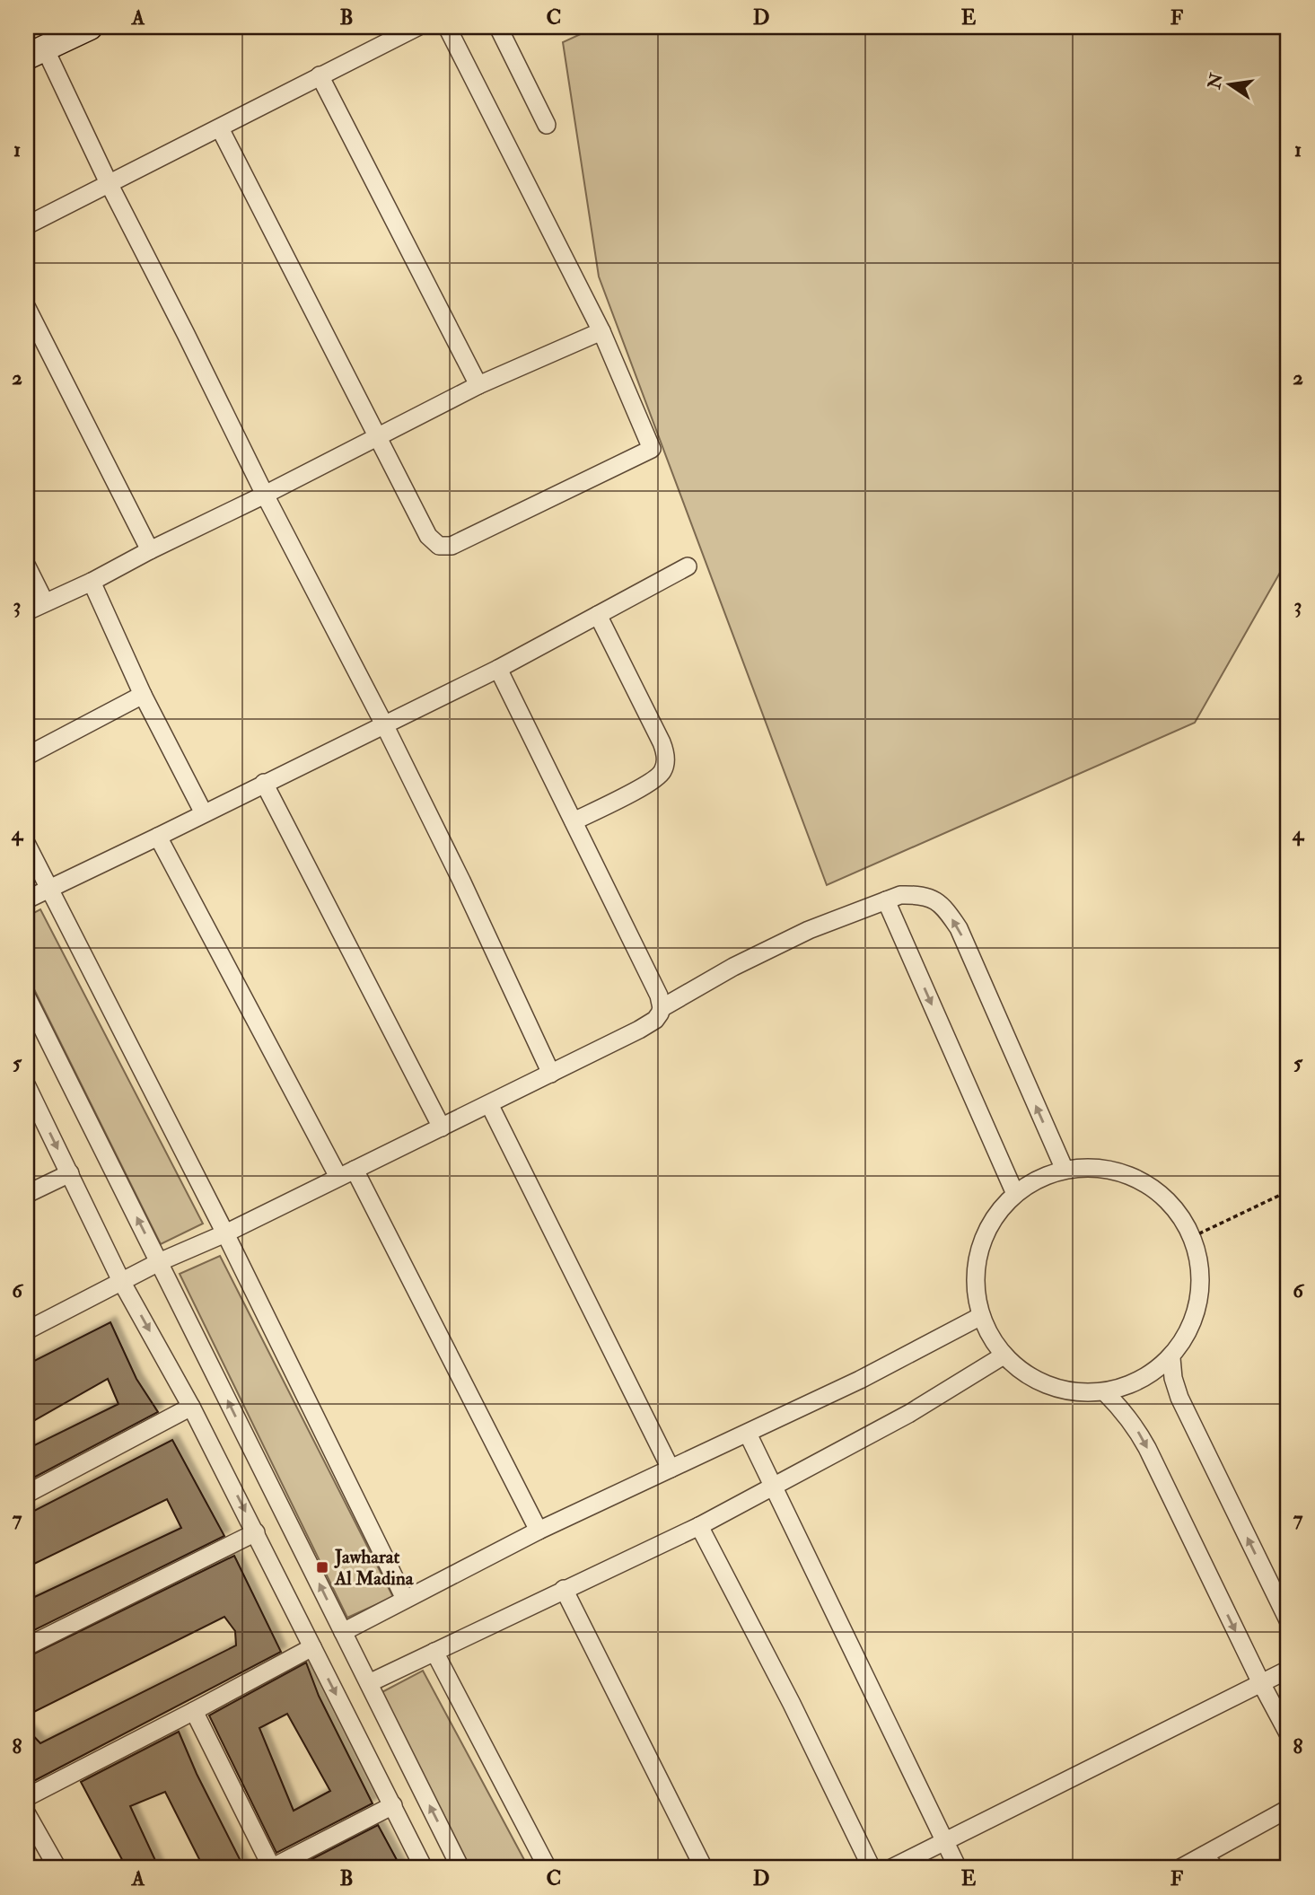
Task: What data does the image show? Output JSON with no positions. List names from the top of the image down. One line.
{"places":{"transit":["Jawharat Al Madina"]},"north":"left","grid":{"columns":["A","B","C","D","E","F"],"rows":["1","2","3","4","5","6","7","8"]}}
